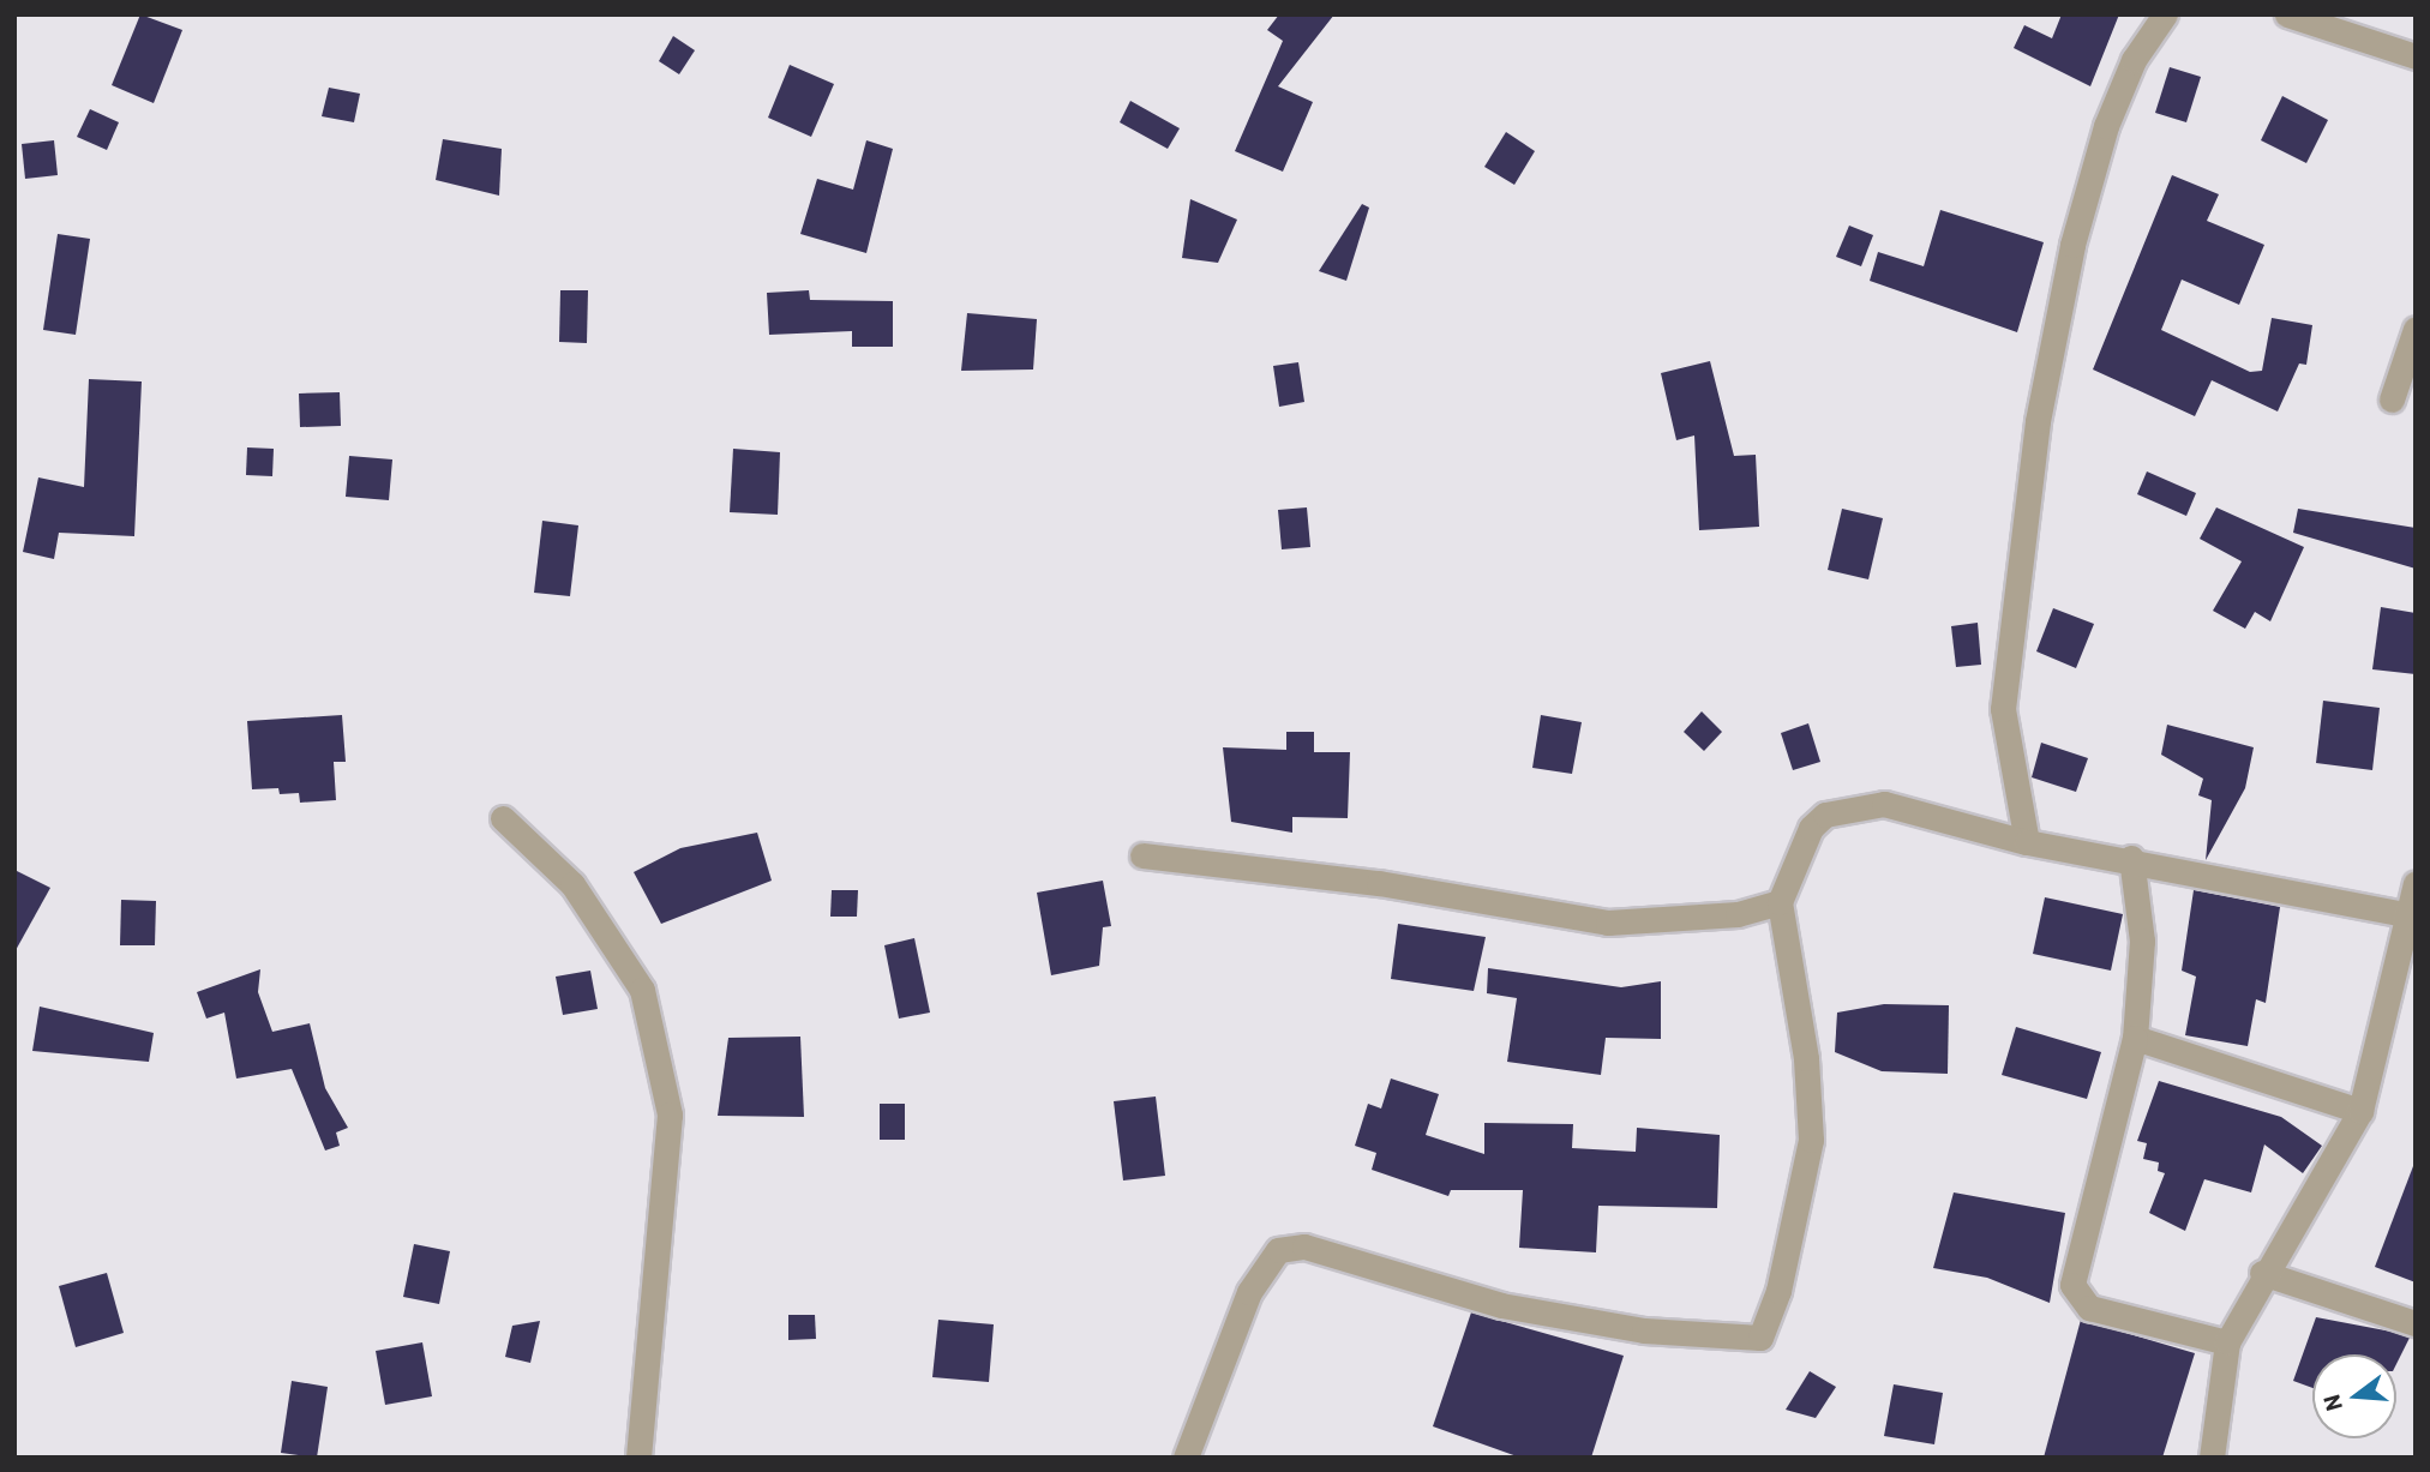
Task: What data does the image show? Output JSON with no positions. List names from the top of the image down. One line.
{"north":"left"}
